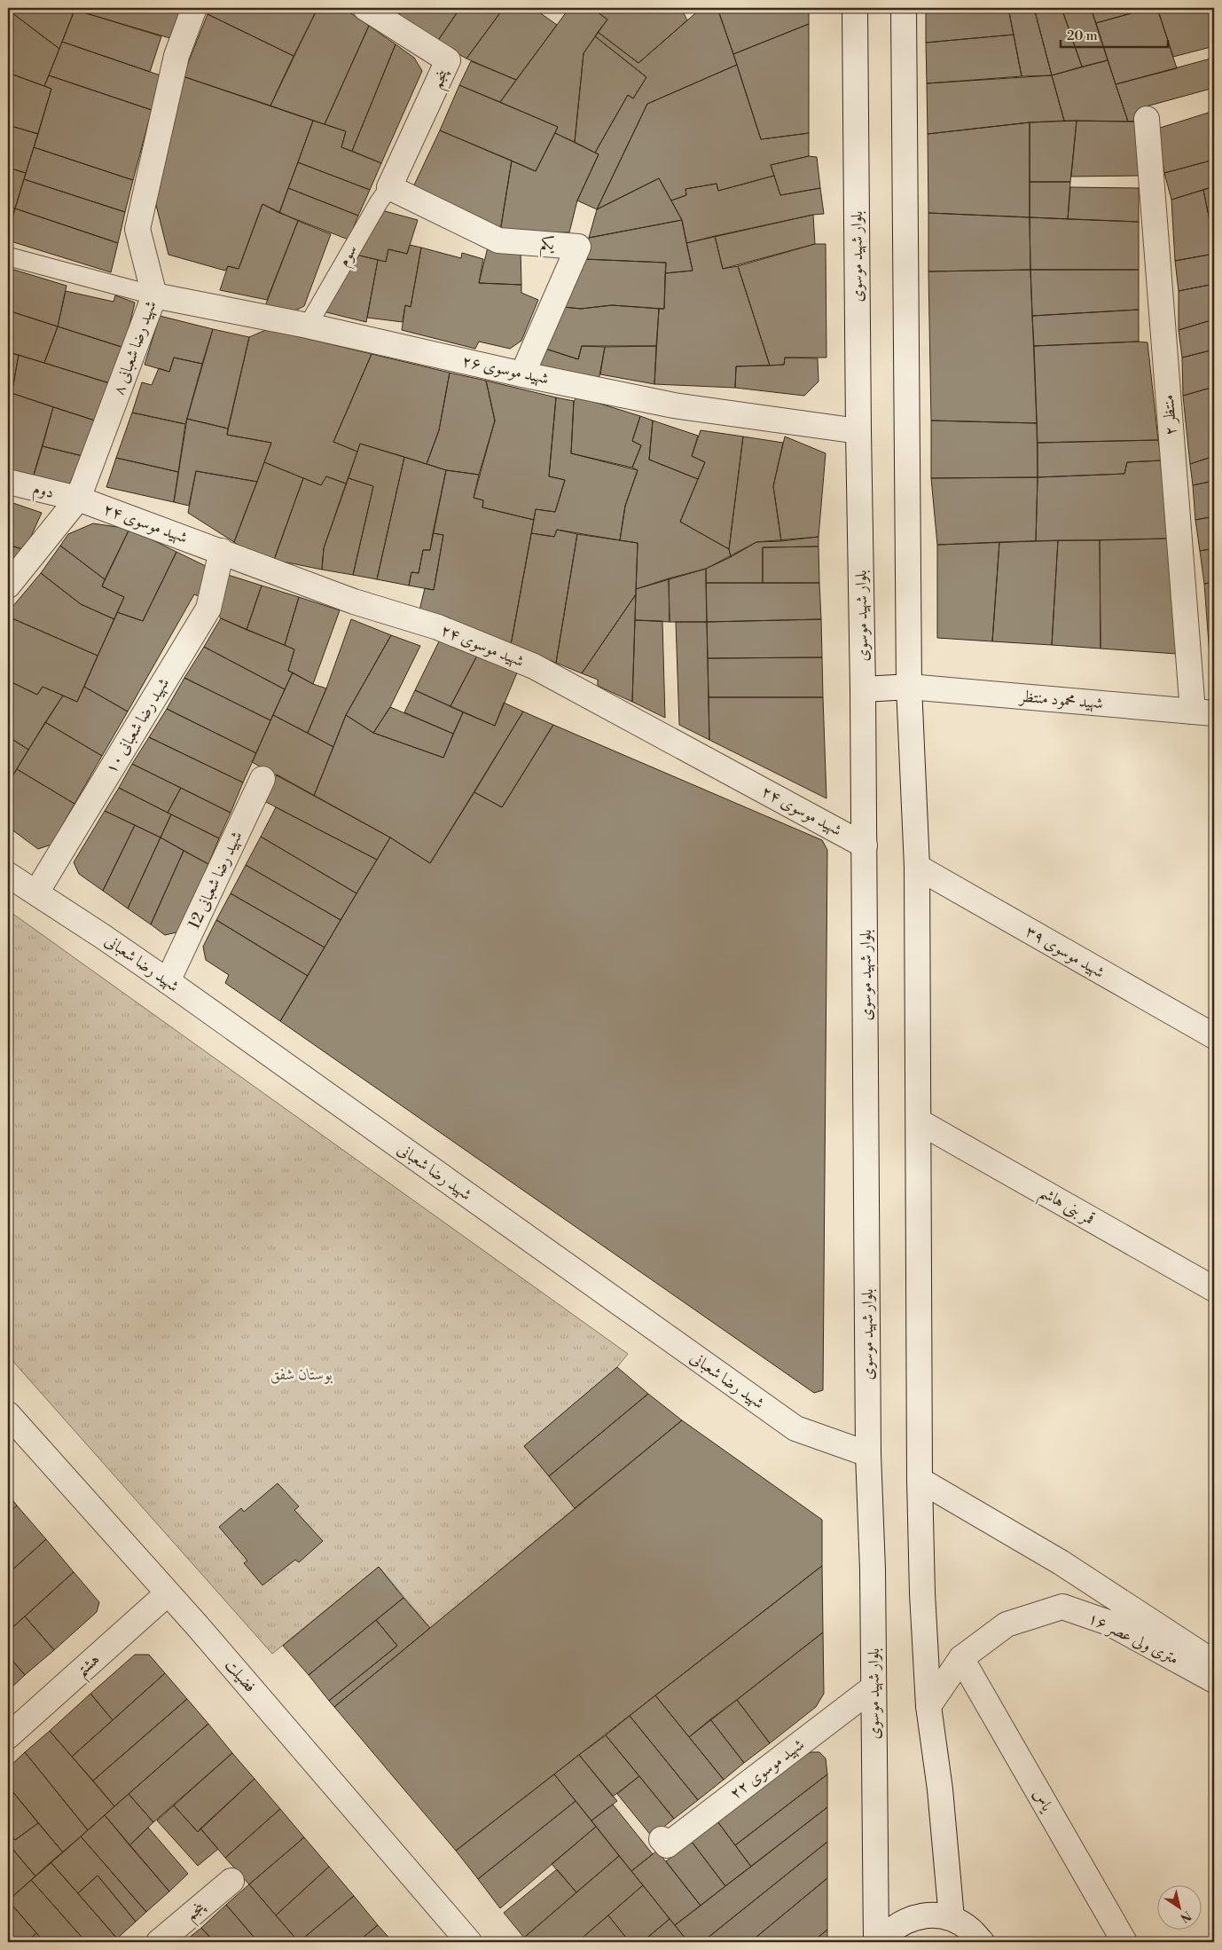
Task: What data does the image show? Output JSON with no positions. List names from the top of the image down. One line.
{"streets":{"street":["پنجم","یکم","بلوار شهید موسوی","شهید رضا شعبانی ۸","شهید موسوی ۲۶","منتظر ۲","دوم","شهید موسوی ۲۴","شهید محمود منتظر","شهید رضا شعبانی ۱۰","شهید رضا شعبانی 12","شهید موسوی ۳۹","شهید رضا شعبانی","قمر بنی هاشم","۱۶ متری ولی عصر","هشتم","فضیلت","شهید موسوی ۲۲","یاس"],"lane":["سوم"]},"crossings":[["پنجم","یکم"],["پنجم","سوم"],["یکم","سوم"],["یکم","شهید موسوی ۲۶"],["سوم","شهید موسوی ۲۶"],["بلوار شهید موسوی","شهید موسوی ۲۶"],["بلوار شهید موسوی","شهید موسوی ۲۴"],["بلوار شهید موسوی","شهید محمود منتظر"],["بلوار شهید موسوی","شهید رضا شعبانی"],["بلوار شهید موسوی","شهید موسوی ۲۲"],["شهید رضا شعبانی ۸","شهید موسوی ۲۶"],["شهید رضا شعبانی ۸","دوم"],["شهید رضا شعبانی ۸","شهید موسوی ۲۴"],["منتظر ۲","شهید محمود منتظر"],["دوم","شهید موسوی ۲۴"],["شهید موسوی ۲۴","شهید رضا شعبانی ۱۰"],["شهید رضا شعبانی ۱۰","شهید رضا شعبانی"],["شهید رضا شعبانی 12","شهید رضا شعبانی"],["۱۶ متری ولی عصر","یاس"],["هشتم","فضیلت"]],"parks":["بوستان شفق"],"scale_bar":"20 m","north":"bottom right"}
